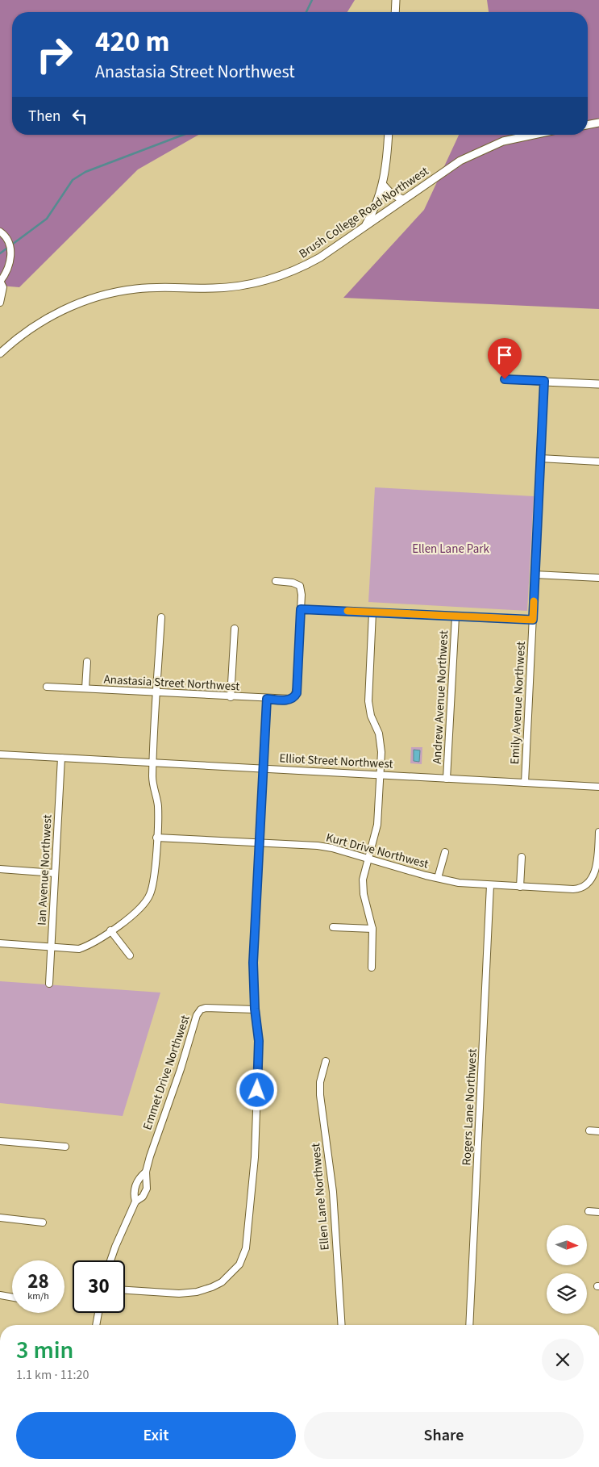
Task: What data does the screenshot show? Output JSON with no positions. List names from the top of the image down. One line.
{"streets":{"street":["Brush College Road Northwest","Anastasia Street Northwest","Andrew Avenue Northwest","Emily Avenue Northwest","Elliot Street Northwest","Kurt Drive Northwest","Ian Avenue Northwest","Emmet Drive Northwest","Rogers Lane Northwest","Ellen Lane Northwest"]},"crossings":[["Andrew Avenue Northwest","Elliot Street Northwest"],["Emily Avenue Northwest","Elliot Street Northwest"],["Elliot Street Northwest","Ian Avenue Northwest"],["Kurt Drive Northwest","Rogers Lane Northwest"]],"parks":["Ellen Lane Park"],"north":"right","page":{"turn":["420 m","Anastasia Street Northwest"],"then":"Then","speed":"28 km/h","limit":"30","heading":["3 min","1.1 km · 11:20"],"buttons":["Exit","Share"]}}
